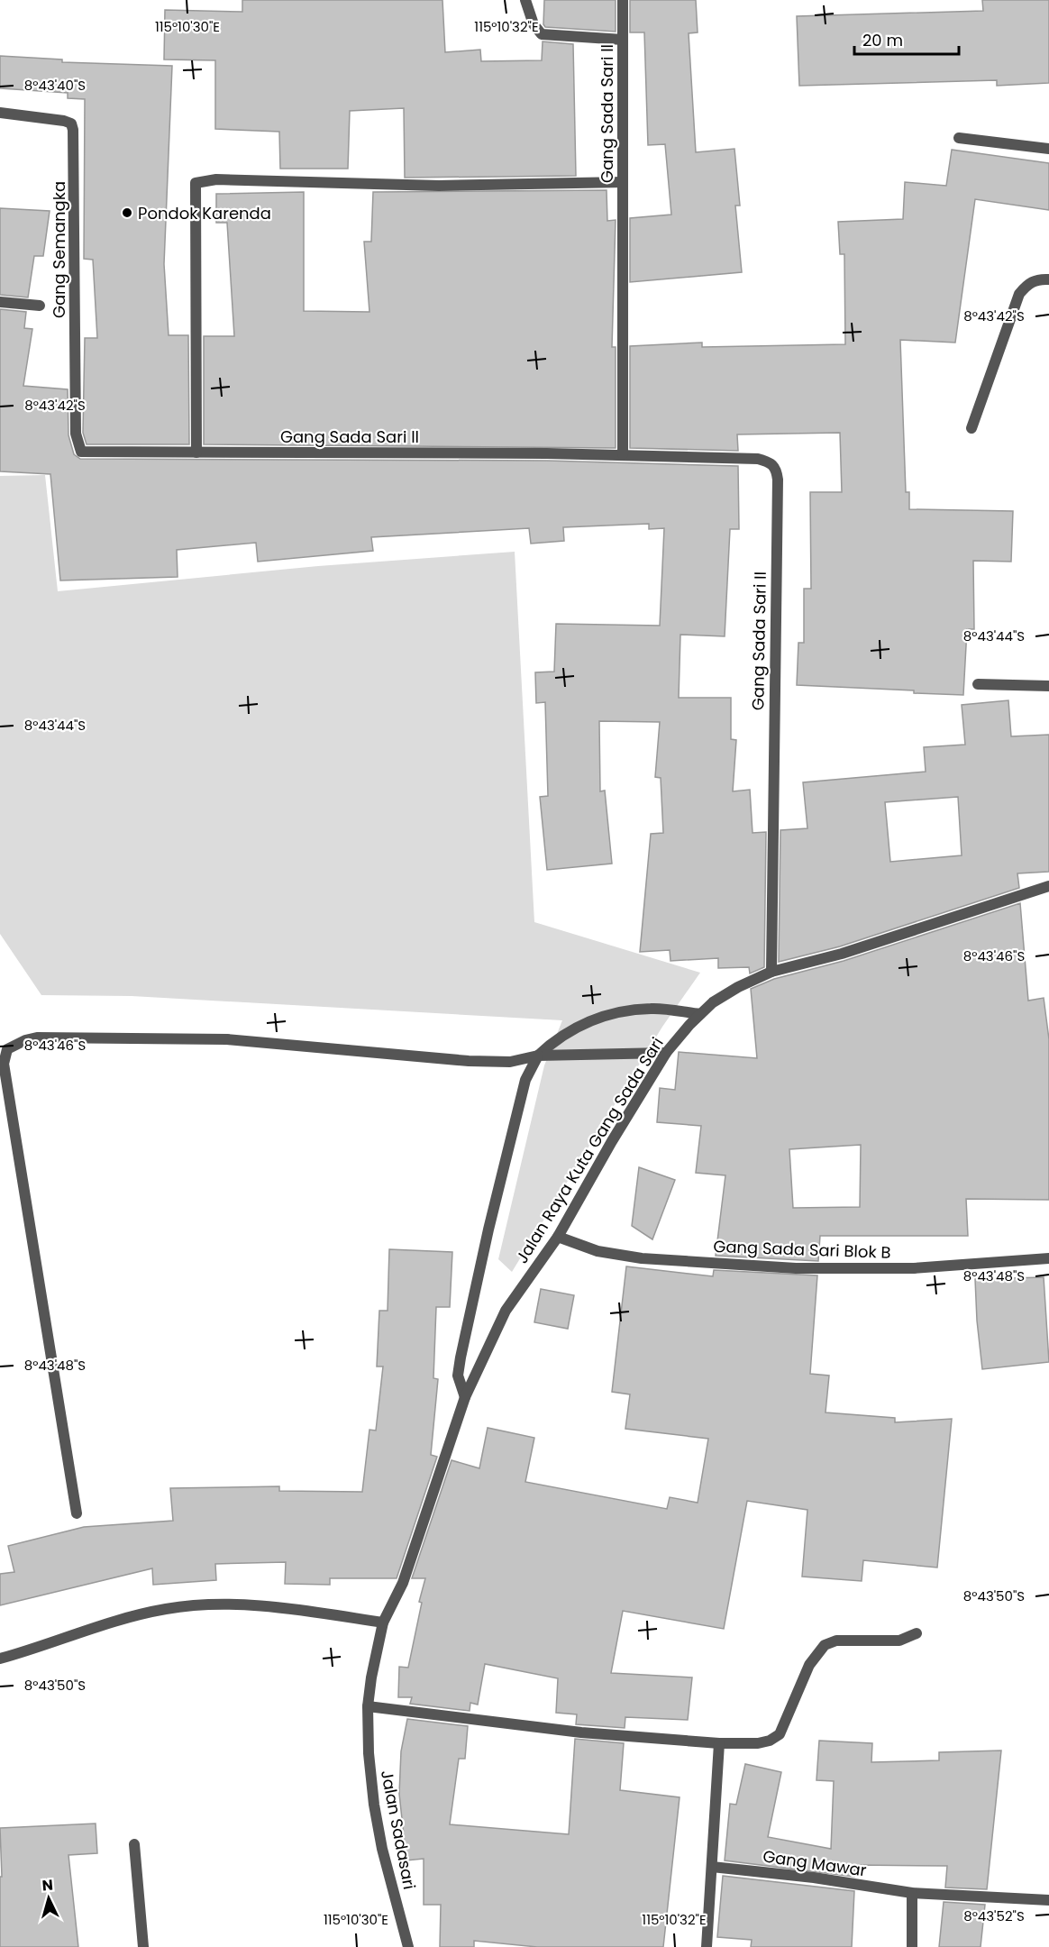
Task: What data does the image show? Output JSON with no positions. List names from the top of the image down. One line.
{"streets":{"street":["Gang Sada Sari II","Gang Semangka","Jalan Raya Kuta Gang Sada Sari","Gang Sada Sari Blok B","Jalan Sadasari","Gang Mawar"]},"crossings":[["Gang Sada Sari II","Gang Semangka"],["Gang Sada Sari II","Jalan Raya Kuta Gang Sada Sari"],["Jalan Raya Kuta Gang Sada Sari","Gang Sada Sari Blok B"],["Jalan Raya Kuta Gang Sada Sari","Jalan Sadasari"]],"places":["Pondok Karenda"],"scale_bar":"20 m","north":"top","coordinates":["115°10'30\"E","115°10'32\"E","8°43'40\"S","8°43'42\"S","8°43'44\"S","8°43'46\"S","8°43'48\"S","8°43'50\"S","8°43'52\"S"]}
